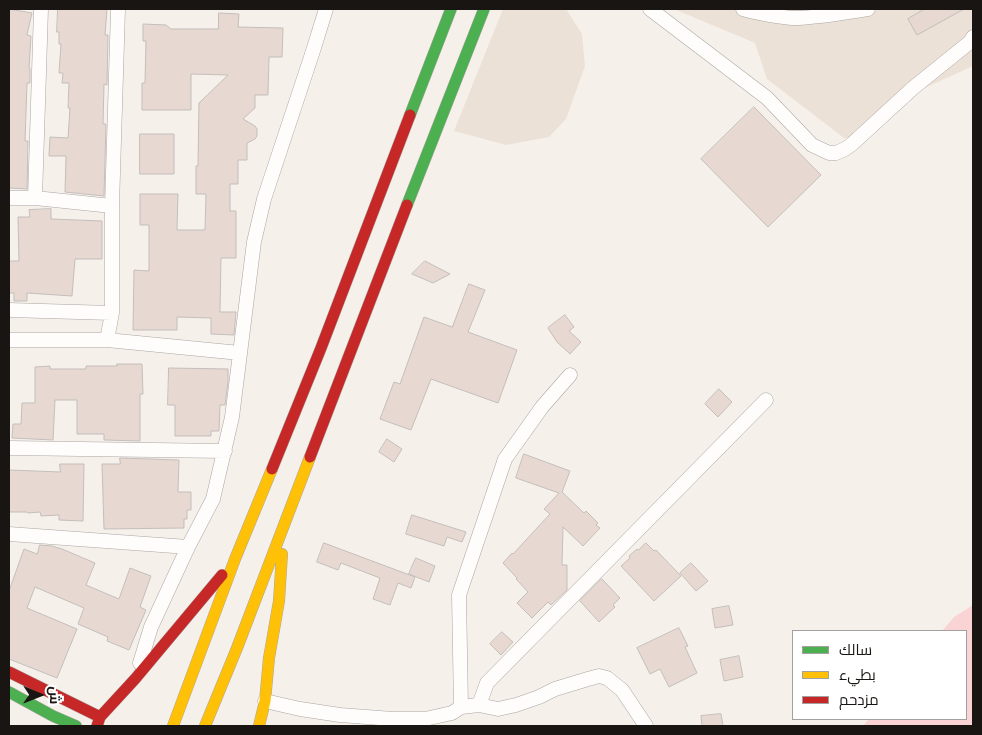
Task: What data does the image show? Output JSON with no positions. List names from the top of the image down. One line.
{"legend":["سالك","بطيء","مزدحم"],"north":"right"}
